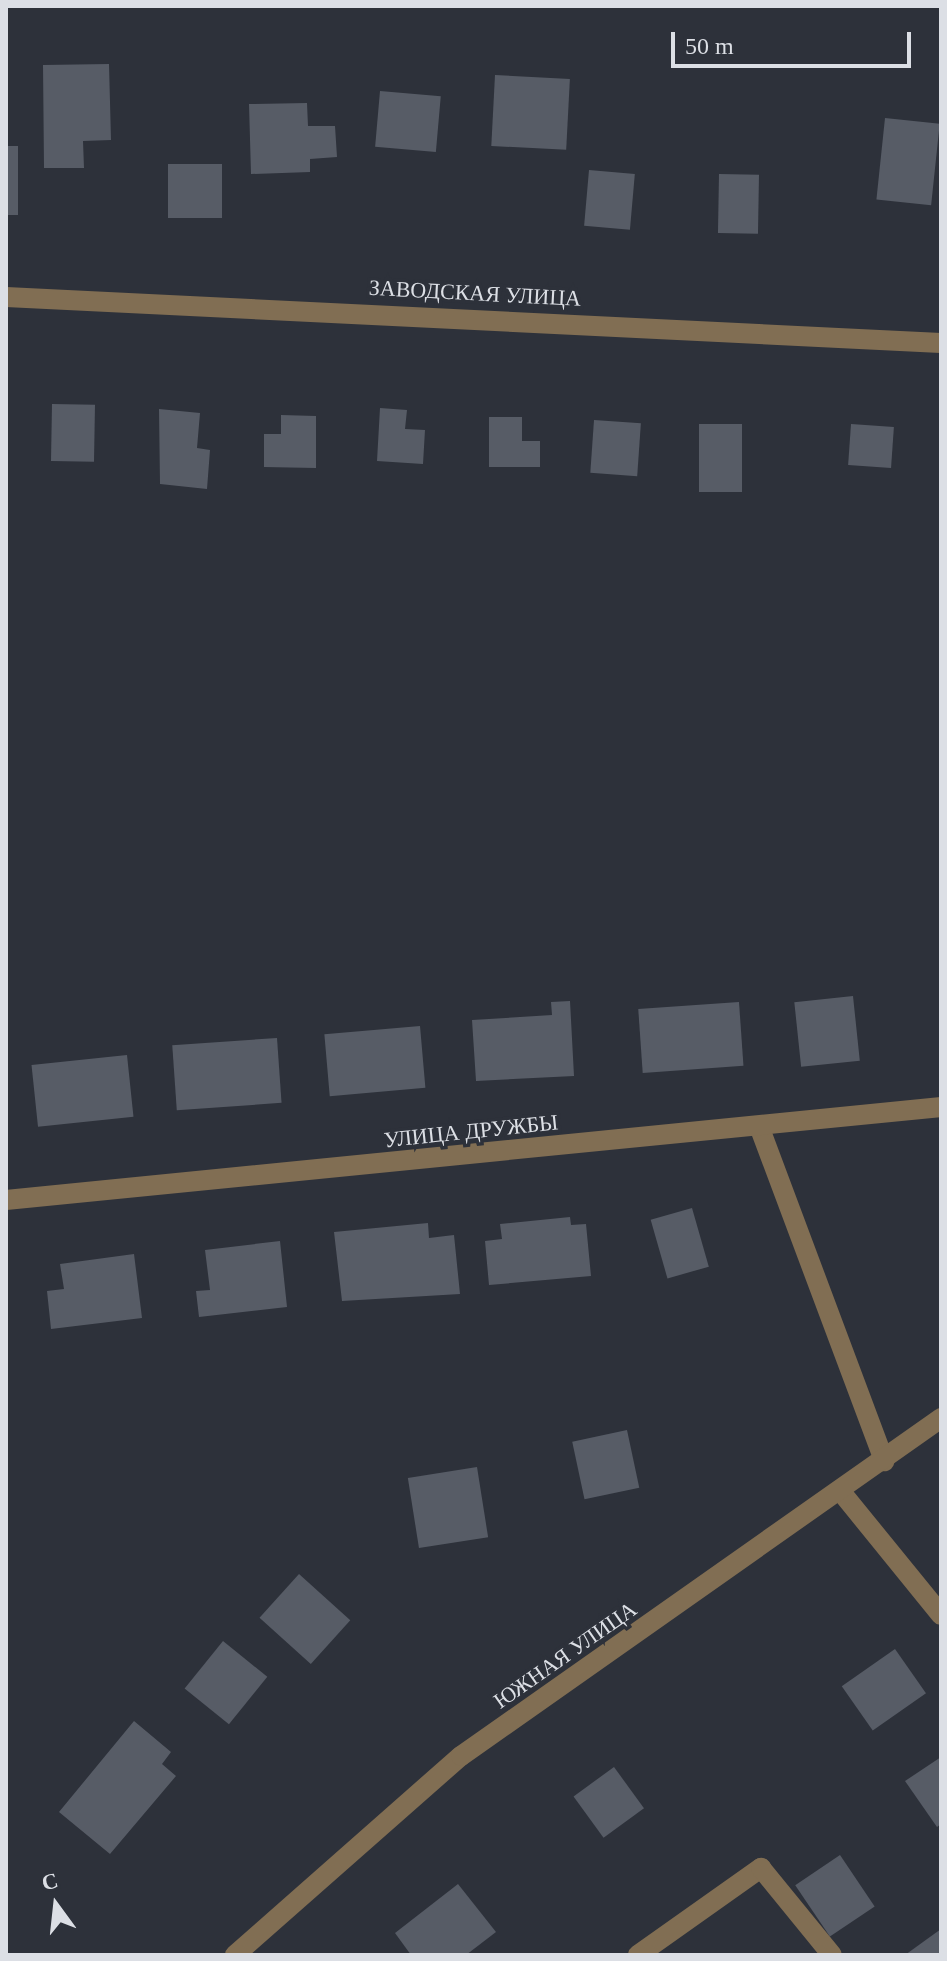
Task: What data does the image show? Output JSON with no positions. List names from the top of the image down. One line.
{"streets":{"street":["ЗАВОДСКАЯ УЛИЦА","УЛИЦА ДРУЖБЫ","ЮЖНАЯ УЛИЦА"]},"scale_bar":"50 m","north":"top"}
